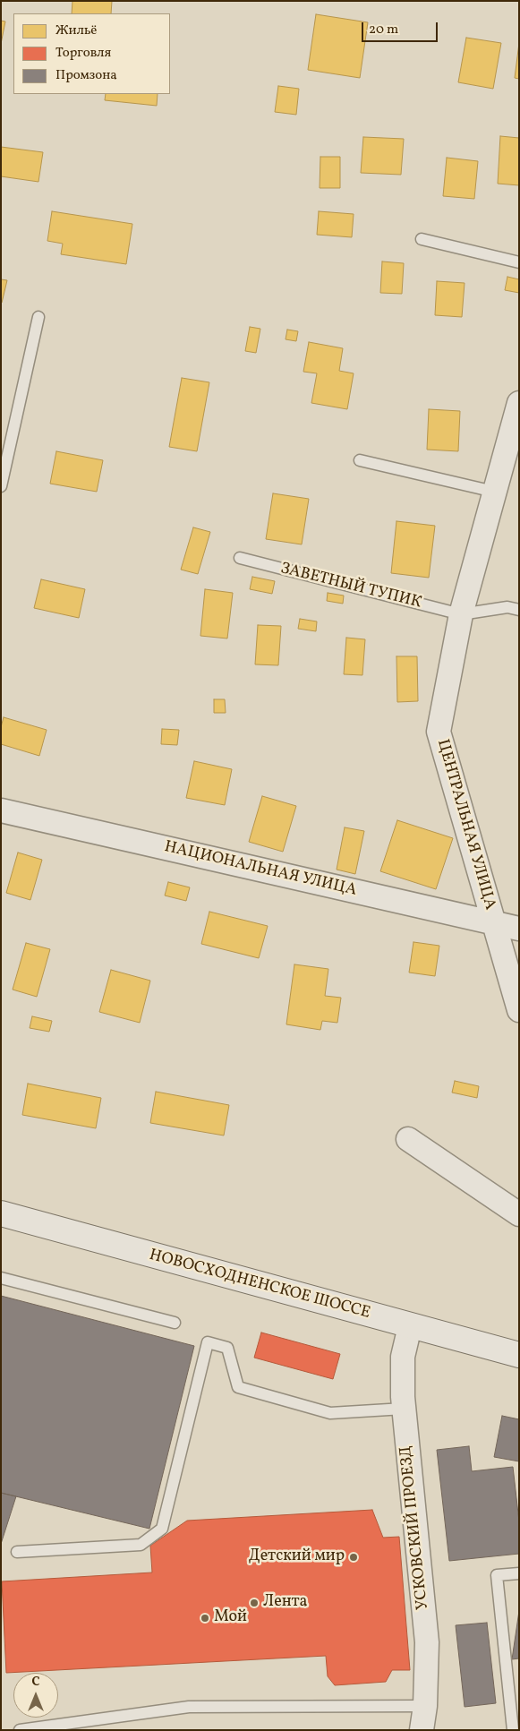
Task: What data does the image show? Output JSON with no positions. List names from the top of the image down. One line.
{"streets":{"main road":["НОВОСХОДНЕНСКОЕ ШОССЕ"],"street":["ЦЕНТРАЛЬНАЯ УЛИЦА","НАЦИОНАЛЬНАЯ УЛИЦА","УСКОВСКИЙ ПРОЕЗД"],"lane":["ЗАВЕТНЫЙ ТУПИК"]},"crossings":[["ЗАВЕТНЫЙ ТУПИК","ЦЕНТРАЛЬНАЯ УЛИЦА"],["ЦЕНТРАЛЬНАЯ УЛИЦА","НАЦИОНАЛЬНАЯ УЛИЦА"],["НОВОСХОДНЕНСКОЕ ШОССЕ","УСКОВСКИЙ ПРОЕЗД"]],"places":["Детский мир","Лента","Мой"],"legend":["Жильё","Торговля","Промзона"],"scale_bar":"20 m","north":"top"}
